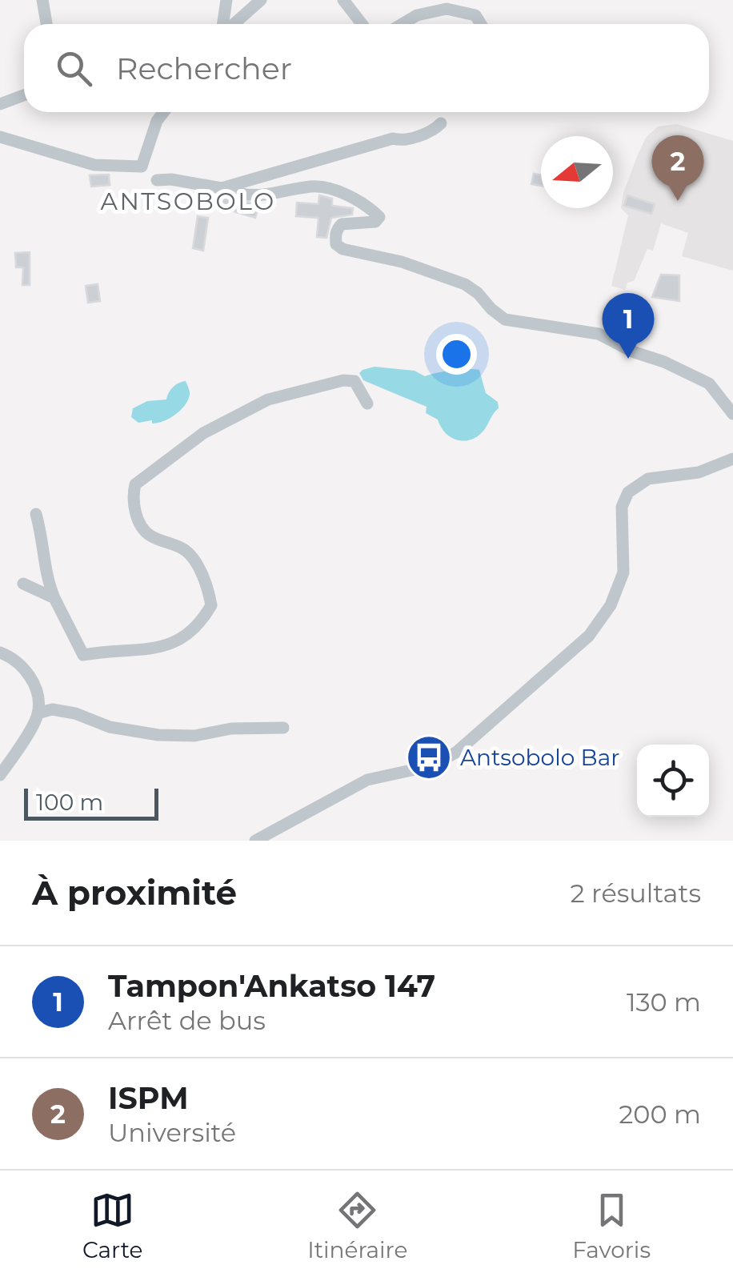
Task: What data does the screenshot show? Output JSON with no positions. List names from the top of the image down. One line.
{"districts":["ANTSOBOLO"],"places":{"bus stop":["Antsobolo Bar"]},"scale_bar":"100 m","north":"left","page":{"search":"Rechercher","pins":["2","1"],"scale":"100 m","heading":["À proximité","2 résultats"],"list":[{"mark":"1","name":"Tampon'Ankatso 147","note":"Arrêt de bus","value":"130 m"},{"mark":"2","name":"ISPM","note":"Université","value":"200 m"}],"nav":["Carte","Itinéraire","Favoris"]}}
